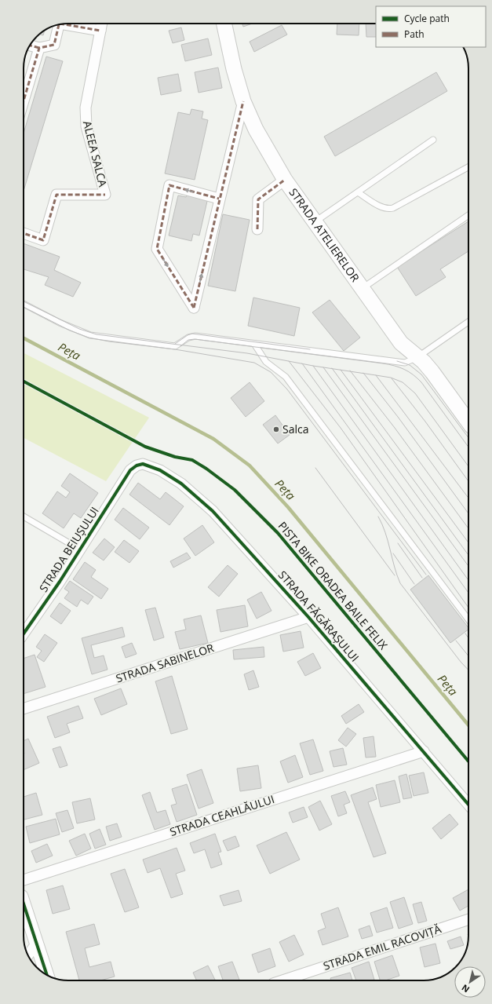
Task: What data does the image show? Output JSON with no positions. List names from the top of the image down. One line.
{"streets":{"main road":["STRADA ATELIERELOR"],"street":["ALEEA SALCA","STRADA BEIUȘULUI","STRADA FĂGĂRAȘULUI","STRADA SABINELOR","STRADA CEAHLĂULUI","STRADA EMIL RACOVIȚĂ"],"cycle path":["PISTA BIKE ORADEA BAILE FELIX"]},"crossings":[["STRADA BEIUȘULUI","STRADA FĂGĂRAȘULUI"],["STRADA FĂGĂRAȘULUI","STRADA SABINELOR"],["STRADA FĂGĂRAȘULUI","STRADA CEAHLĂULUI"]],"water":["Peța"],"places":["Salca"],"legend":["Cycle path","Path"],"north":"bottom left"}
